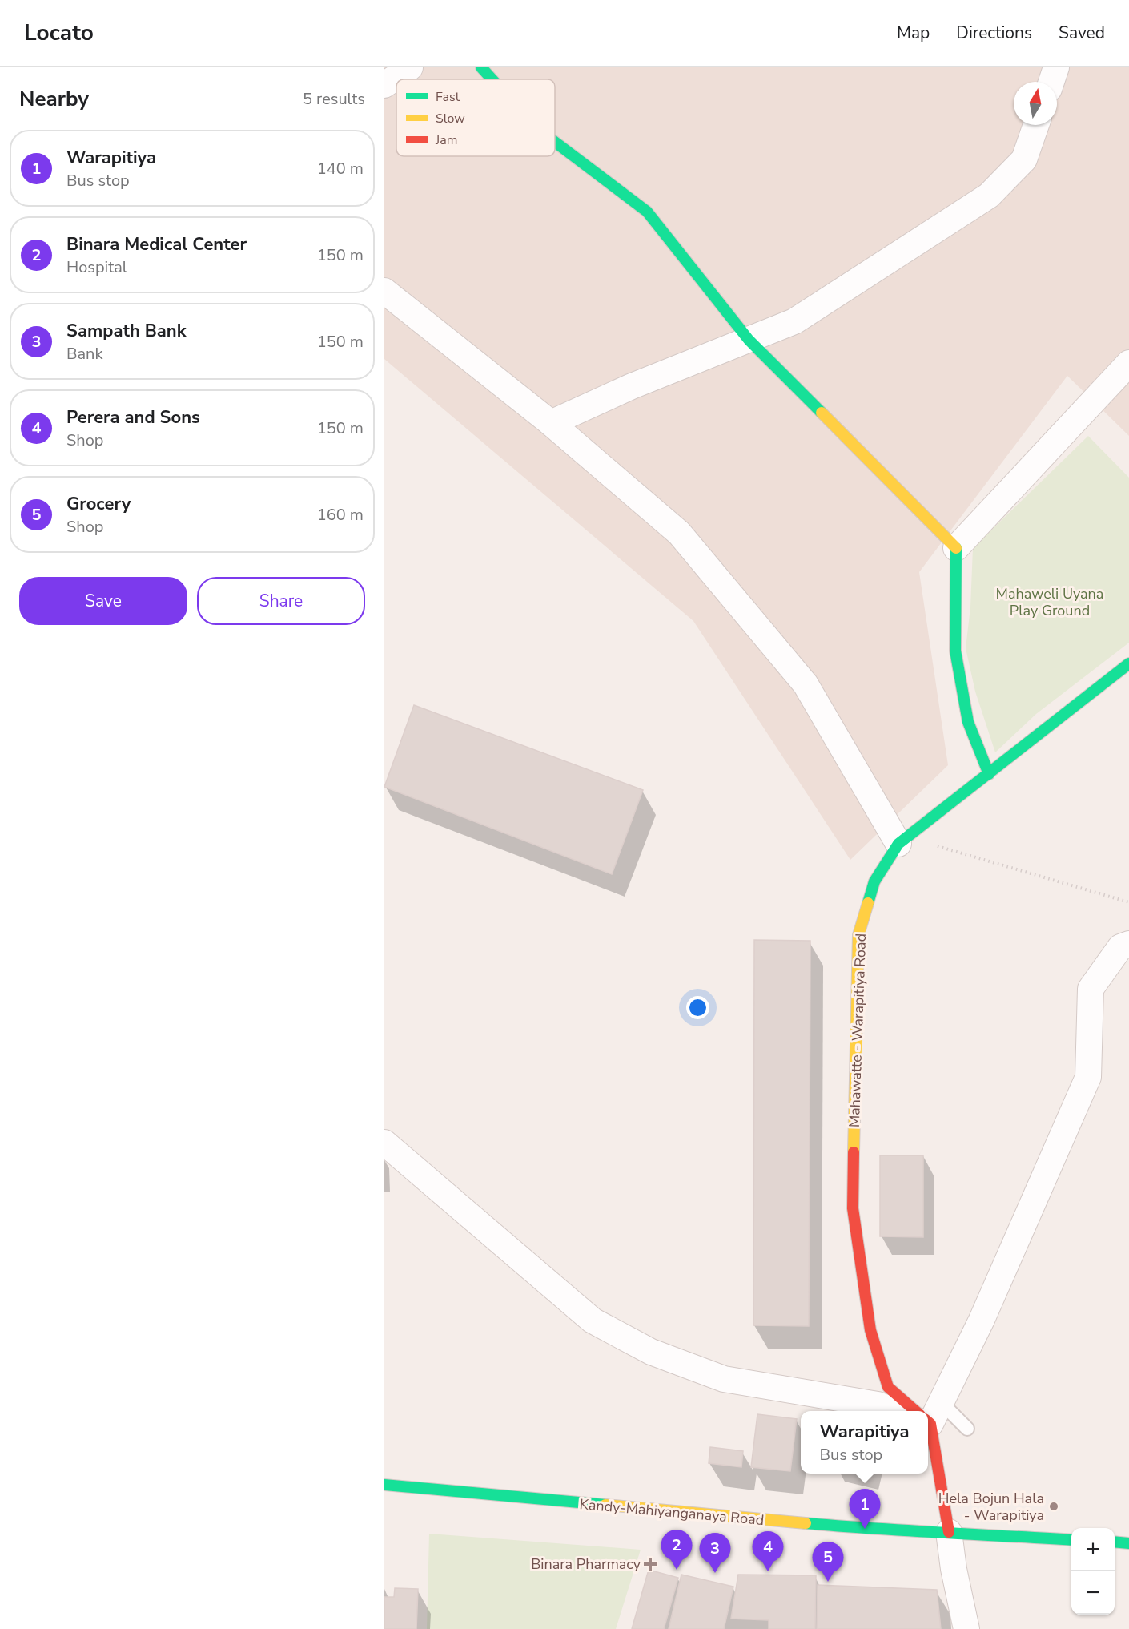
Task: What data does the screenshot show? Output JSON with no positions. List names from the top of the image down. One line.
{"streets":{"main road":["Mahawatte - Warapitiya Road","Kandy-Mahiyanganaya Road"]},"parks":["Mahaweli Uyana Play Ground"],"places":{"other":["Hela Bojun Hala - Warapitiya"],"health":["Binara Pharmacy"]},"legend":["Fast","Slow","Jam"],"north":"top","page":{"header":"Locato","nav":["Map","Directions","Saved"],"heading":["Nearby","5 results"],"list":[{"mark":"1","name":"Warapitiya","note":"Bus stop","value":"140 m"},{"mark":"2","name":"Binara Medical Center","note":"Hospital","value":"150 m"},{"mark":"3","name":"Sampath Bank","note":"Bank","value":"150 m"},{"mark":"4","name":"Perera and Sons","note":"Shop","value":"150 m"},{"mark":"5","name":"Grocery","note":"Shop","value":"160 m"}],"buttons":["Save","Share"],"popup":["Warapitiya","Bus stop"],"pins":["1","2","4","3","5"],"map_buttons":["+","−"]}}
